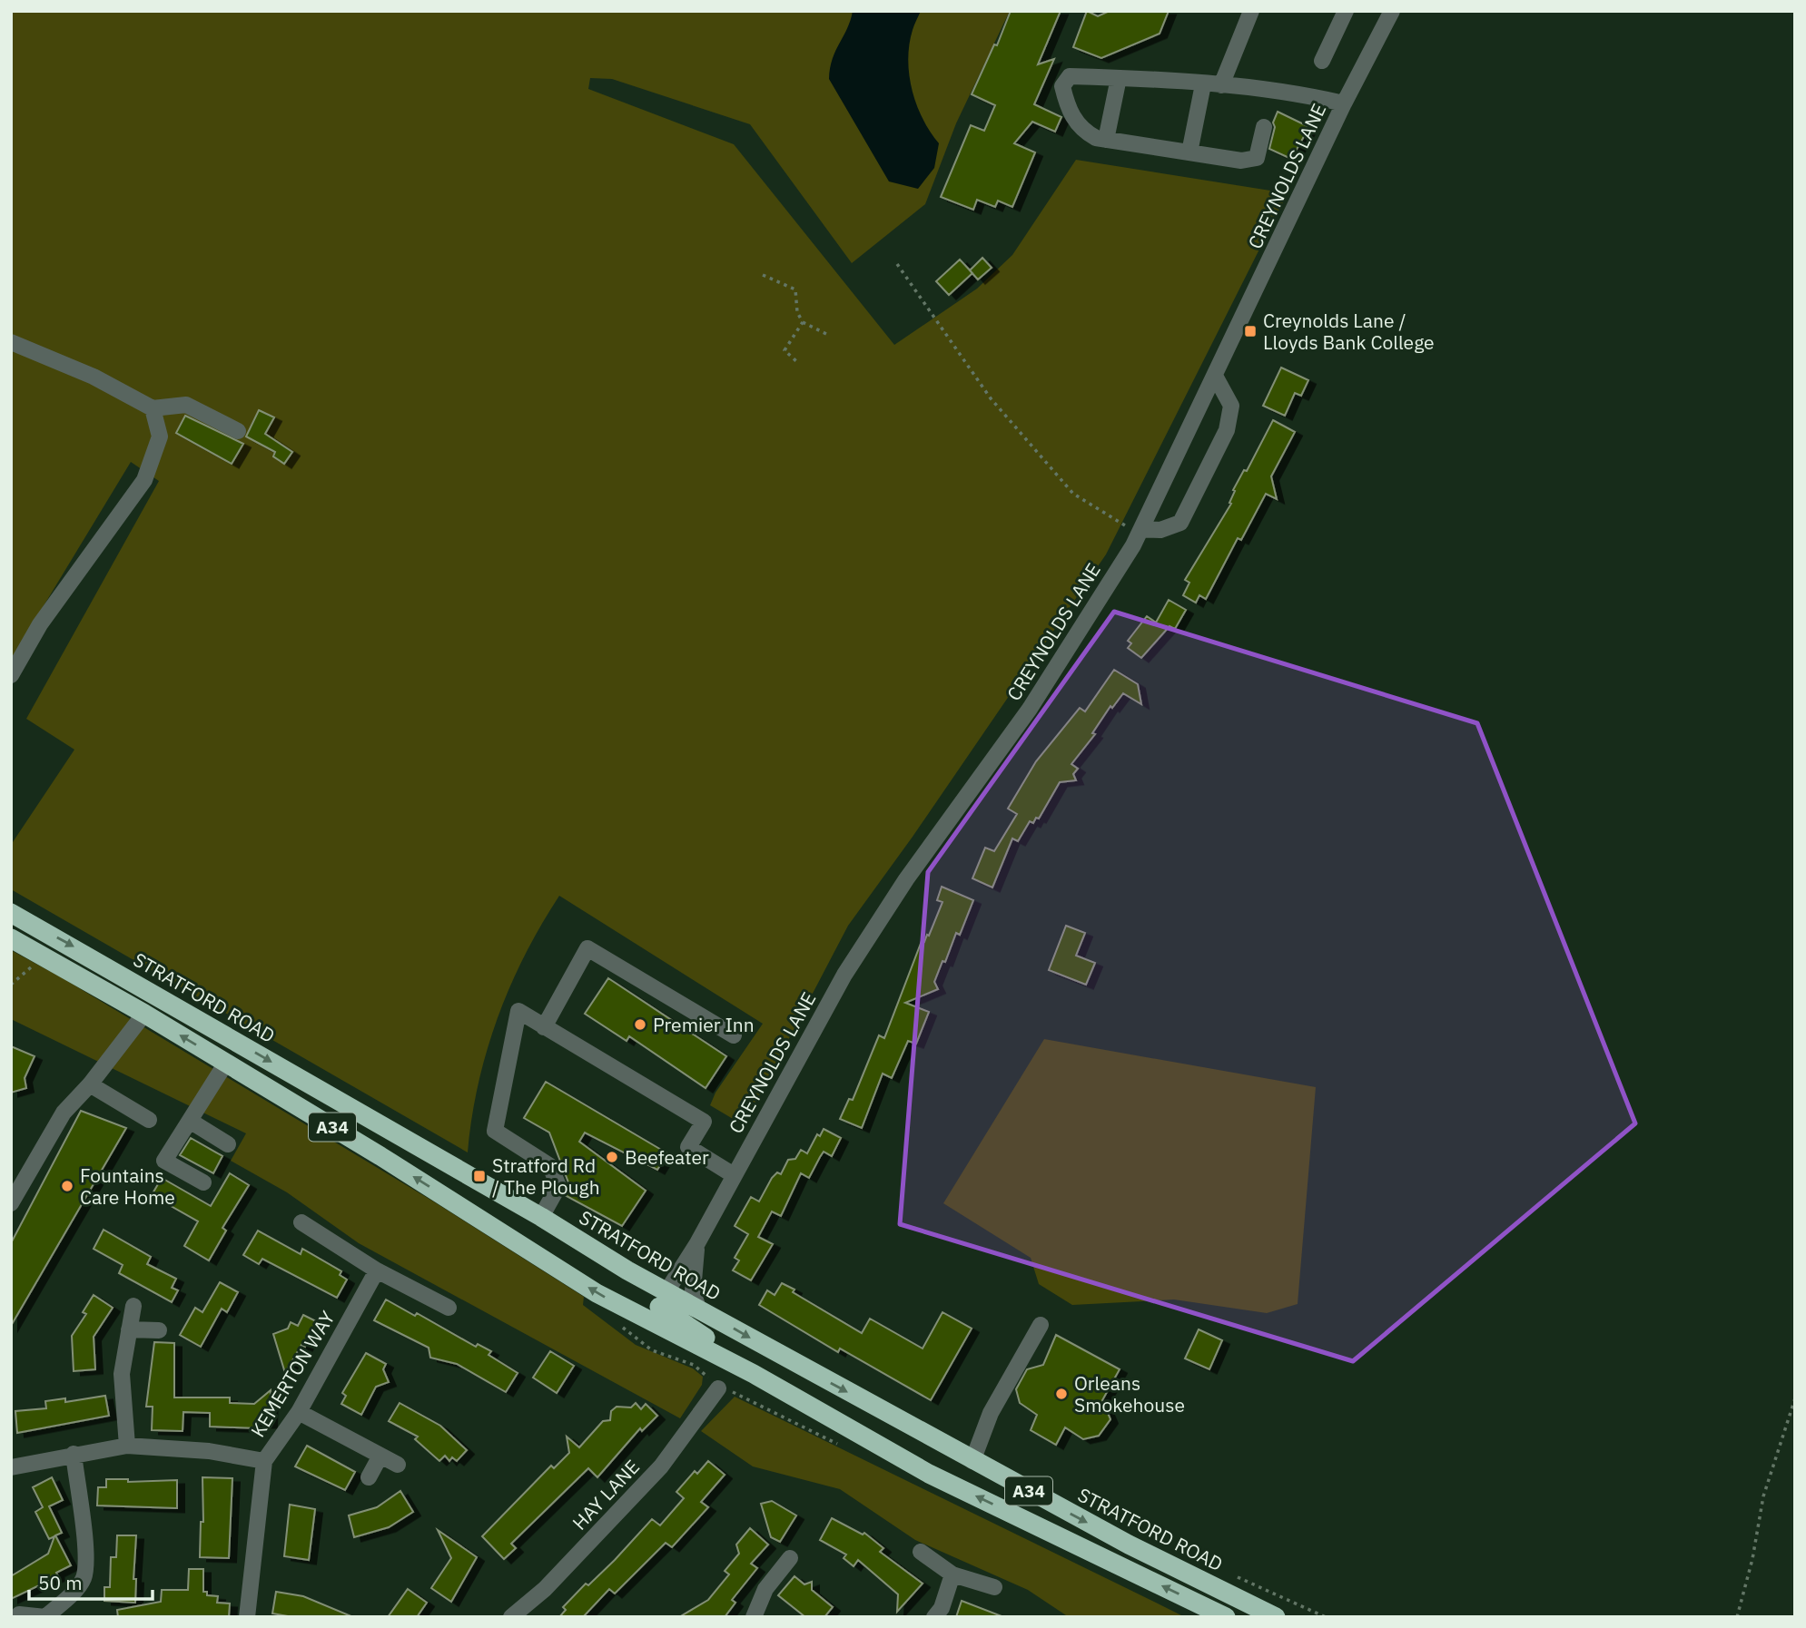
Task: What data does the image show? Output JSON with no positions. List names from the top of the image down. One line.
{"streets":{"highway":["STRATFORD ROAD","A34"],"street":["CREYNOLDS LANE","KEMERTON WAY","HAY LANE"]},"crossings":[["CREYNOLDS LANE","STRATFORD ROAD"],["CREYNOLDS LANE","A34"],["STRATFORD ROAD","A34"]],"places":{"transit":["Creynolds Lane / Lloyds Bank College","Stratford Rd / The Plough"],"other":["Premier Inn","Beefeater","Fountains Care Home","Orleans Smokehouse"]},"scale_bar":"50 m"}
